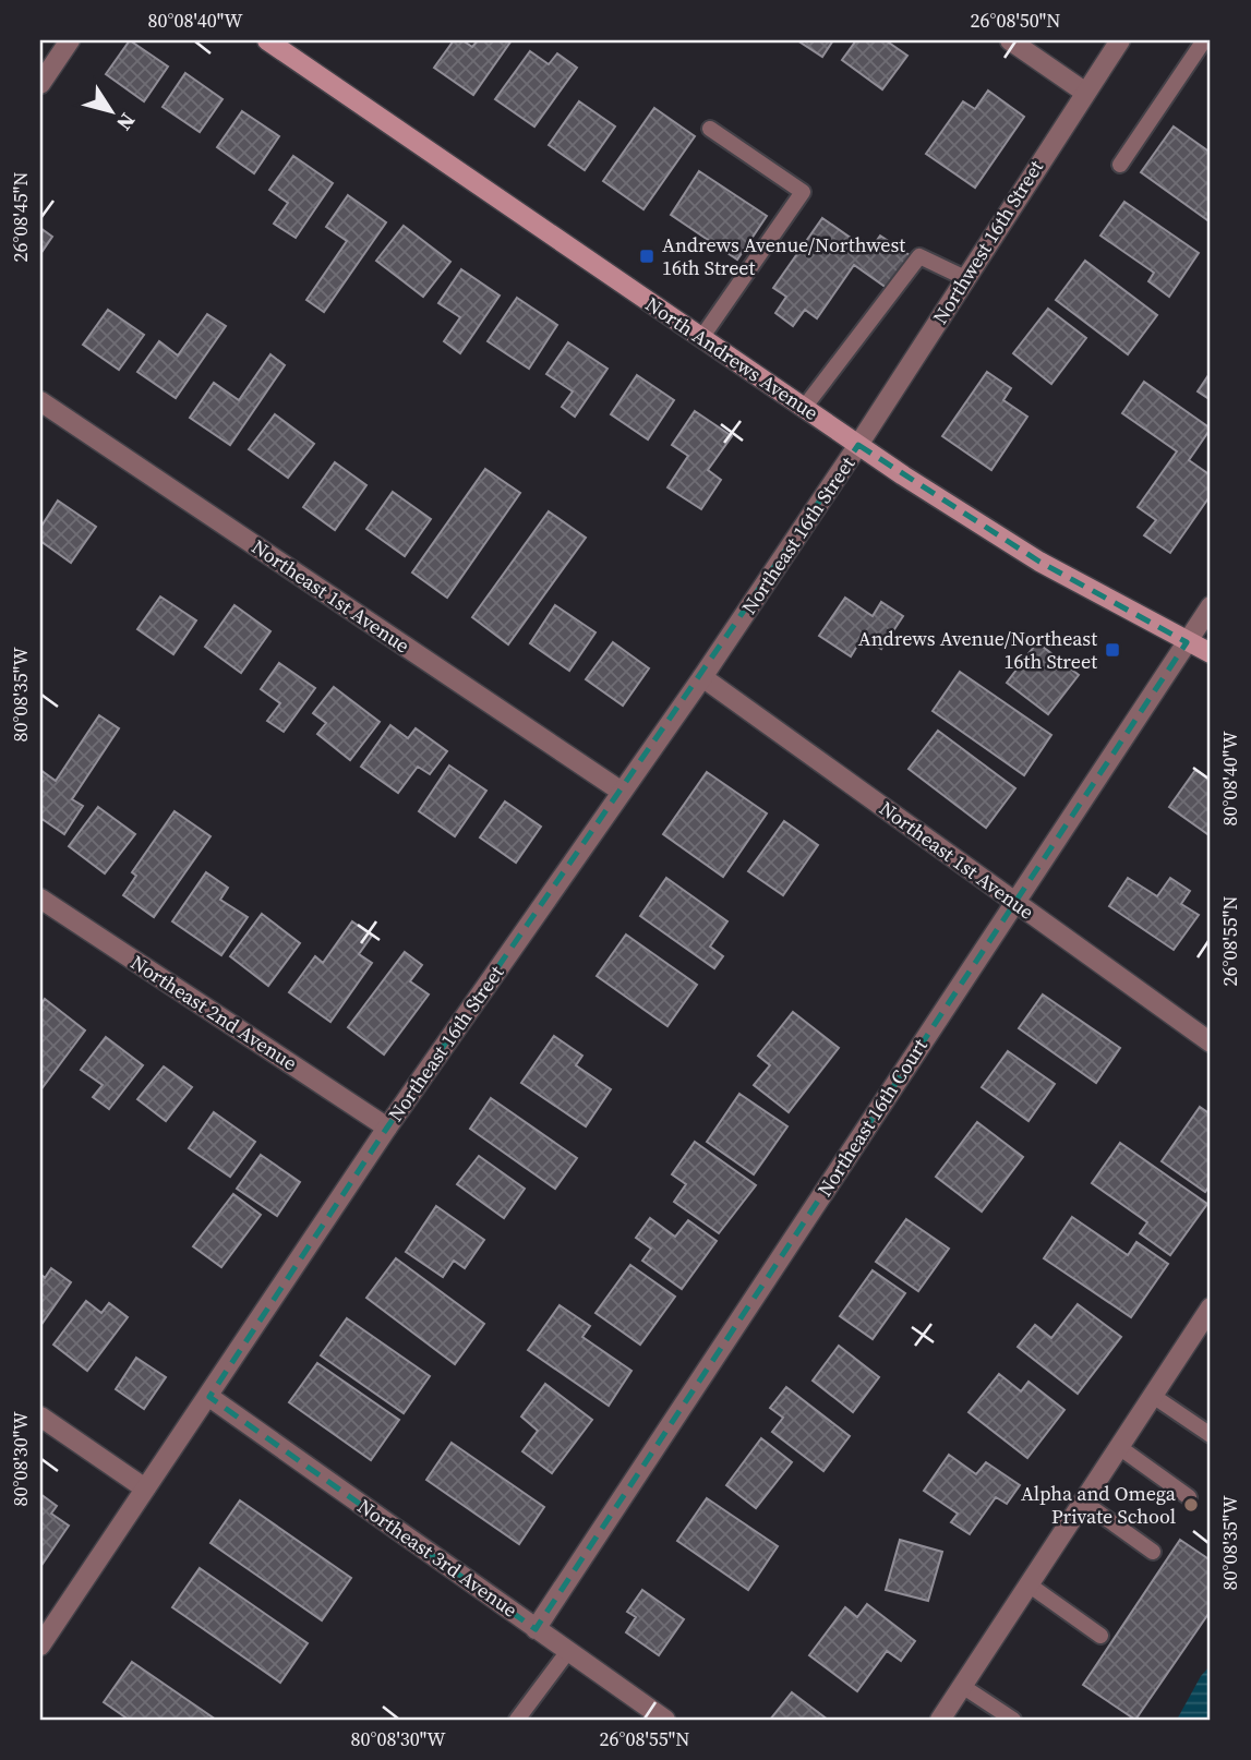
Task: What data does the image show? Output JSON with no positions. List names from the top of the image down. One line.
{"streets":{"main road":["North Andrews Avenue"],"street":["Northwest 16th Street","Northeast 16th Street","Northeast 1st Avenue","Northeast 2nd Avenue","Northeast 16th Court","Northeast 3rd Avenue"]},"crossings":[["Northwest 16th Street","North Andrews Avenue"],["Northwest 16th Street","Northeast 16th Street"],["North Andrews Avenue","Northeast 16th Street"],["North Andrews Avenue","Northeast 16th Court"],["Northeast 16th Street","Northeast 1st Avenue"],["Northeast 16th Street","Northeast 2nd Avenue"],["Northeast 16th Street","Northeast 3rd Avenue"],["Northeast 1st Avenue","Northeast 16th Court"],["Northeast 16th Court","Northeast 3rd Avenue"]],"places":{"transit":["Andrews Avenue/Northwest 16th Street","Andrews Avenue/Northeast 16th Street"],"other":["Alpha and Omega Private School"]},"north":"bottom right","coordinates":["80°08'40\"W","26°08'50\"N","26°08'45\"N","80°08'35\"W","26°08'55\"N","80°08'30\"W"]}
